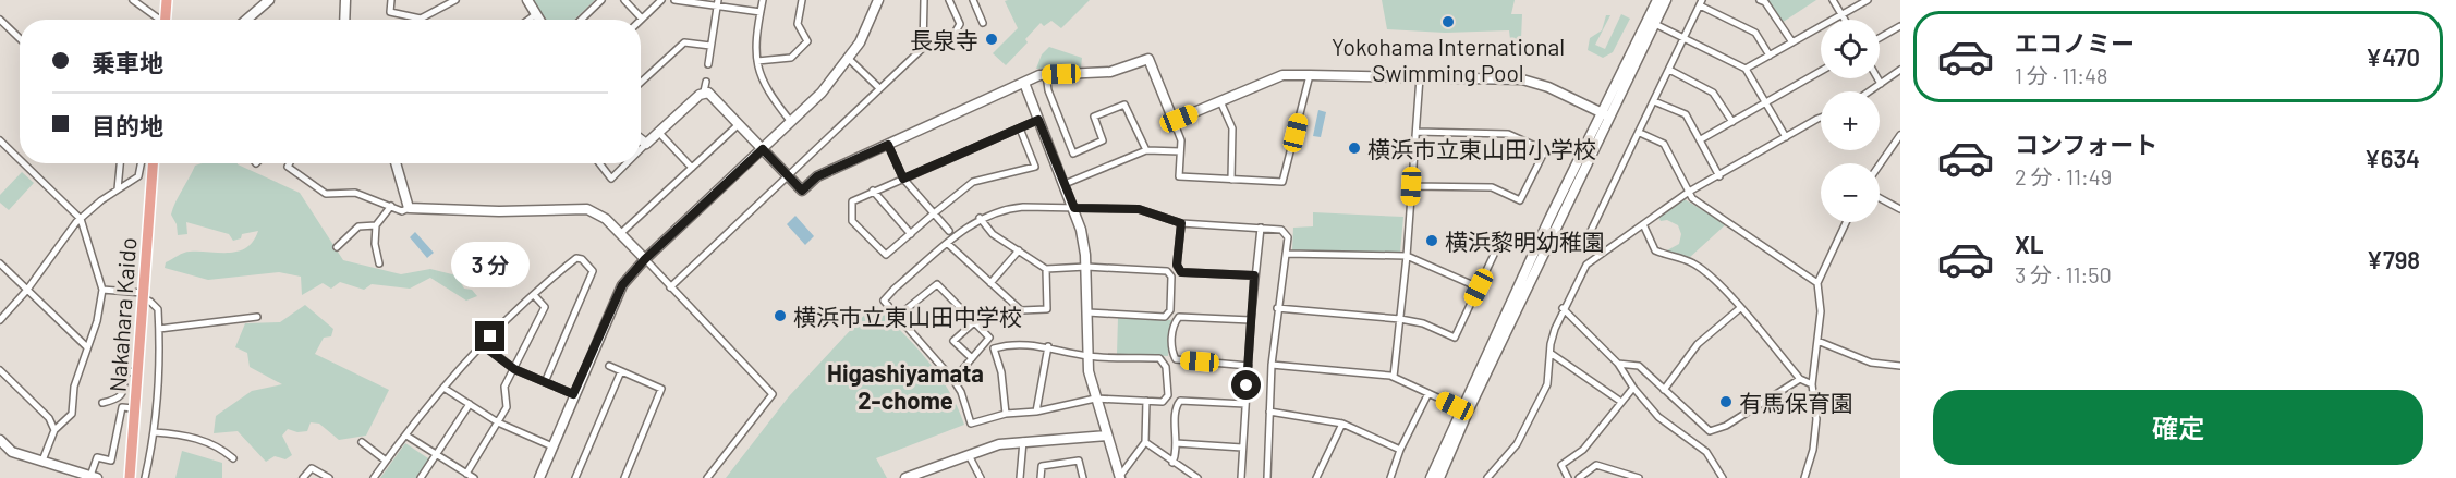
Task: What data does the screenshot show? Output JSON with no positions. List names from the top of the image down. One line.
{"streets":{"main road":["Nakahara Kaido"]},"districts":["Higashiyamata 2-chome"],"places":["Yokohama International Swimming Pool","長泉寺","横浜市立東山田小学校","横浜黎明幼稚園","横浜市立東山田中学校","有馬保育園"],"page":{"list":[{"name":"エコノミー","note":"1 分 · 11:48","value":"¥470"},{"name":"コンフォート","note":"2 分 · 11:49","value":"¥634"},{"name":"XL","note":"3 分 · 11:50","value":"¥798"}],"map_buttons":["+","−"],"banner":["乗車地","目的地"],"bubble":"3 分","buttons":"確定"}}
